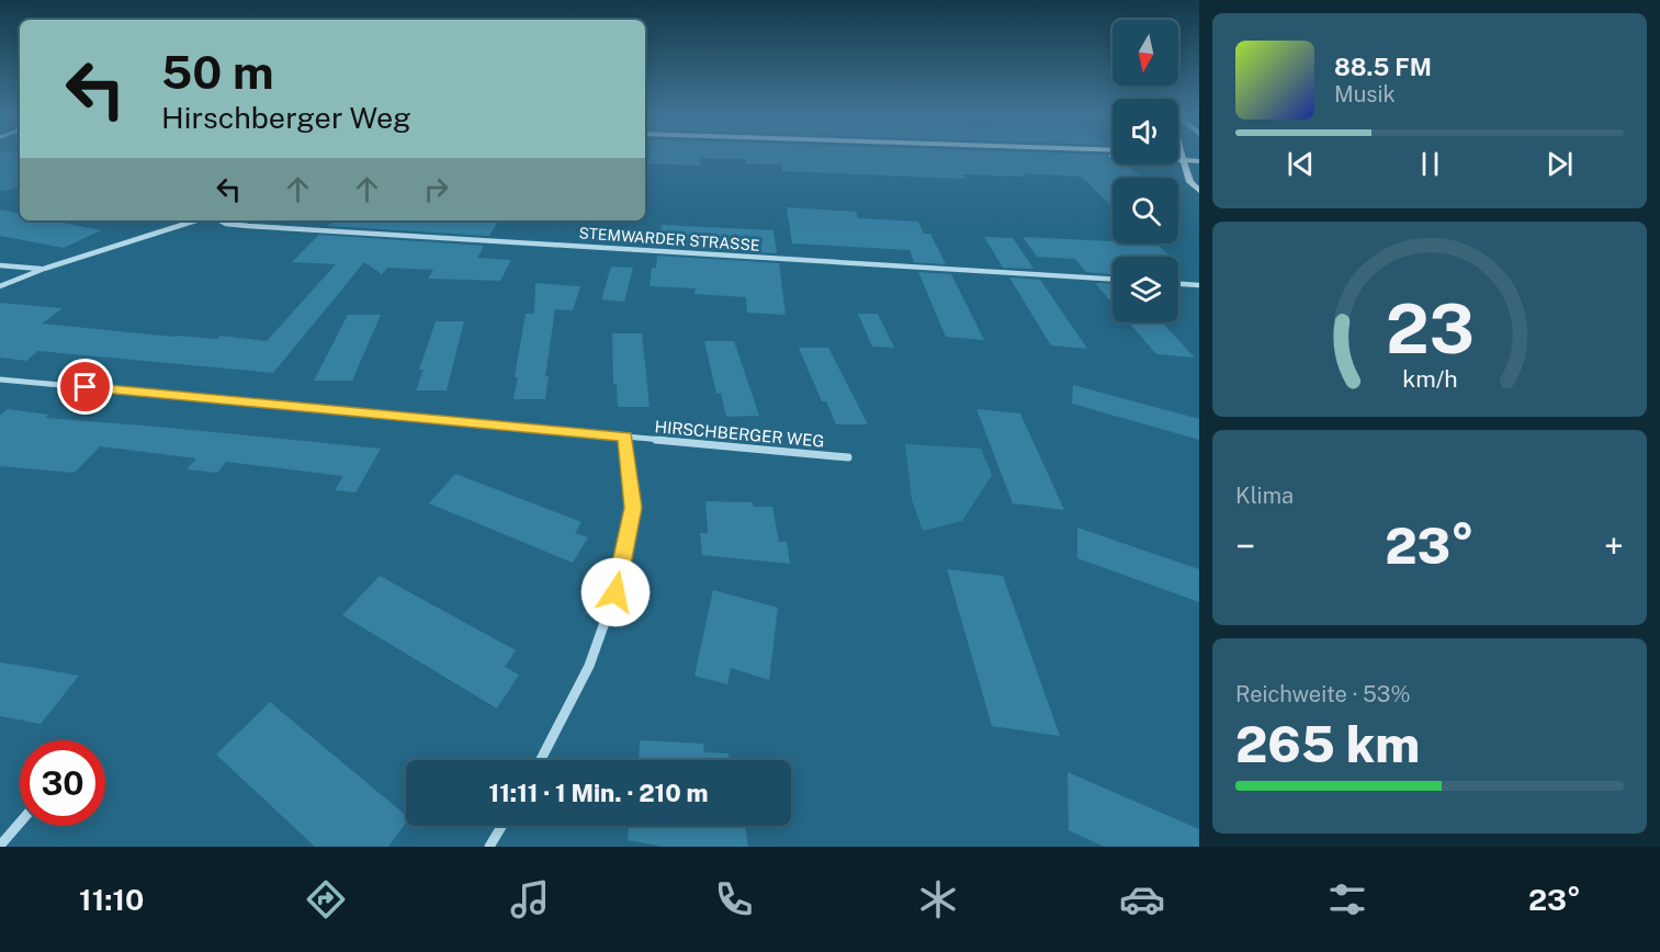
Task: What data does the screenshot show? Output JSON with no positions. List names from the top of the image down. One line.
{"streets":{"street":["STEMWARDER STRASSE","HIRSCHBERGER WEG"]},"north":"bottom","page":{"turn":["50 m","Hirschberger Weg"],"song":["88.5 FM","Musik"],"tile":["Klima",["Reichweite · 53%","265 km"]],"heat":["−","23°","+"],"limit":"30","trip":"11:11 · 1 Min. · 210 m","tabs":["11:10","23°"],"gauge":["23","km/h"]}}
